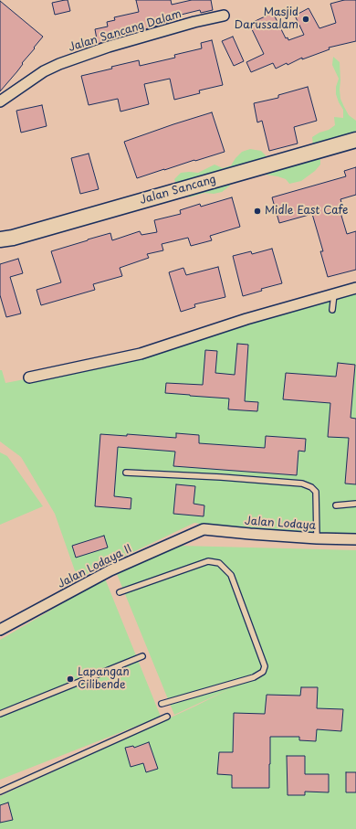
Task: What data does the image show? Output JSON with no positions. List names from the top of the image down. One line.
{"streets":{"street":["Jalan Sancang Dalam","Jalan Sancang","Jalan Lodaya","Jalan Lodaya II"]},"crossings":[["Jalan Lodaya","Jalan Lodaya II"]],"places":["Masjid Darussalam","Midle East Cafe","Lapangan Cilibende"]}
